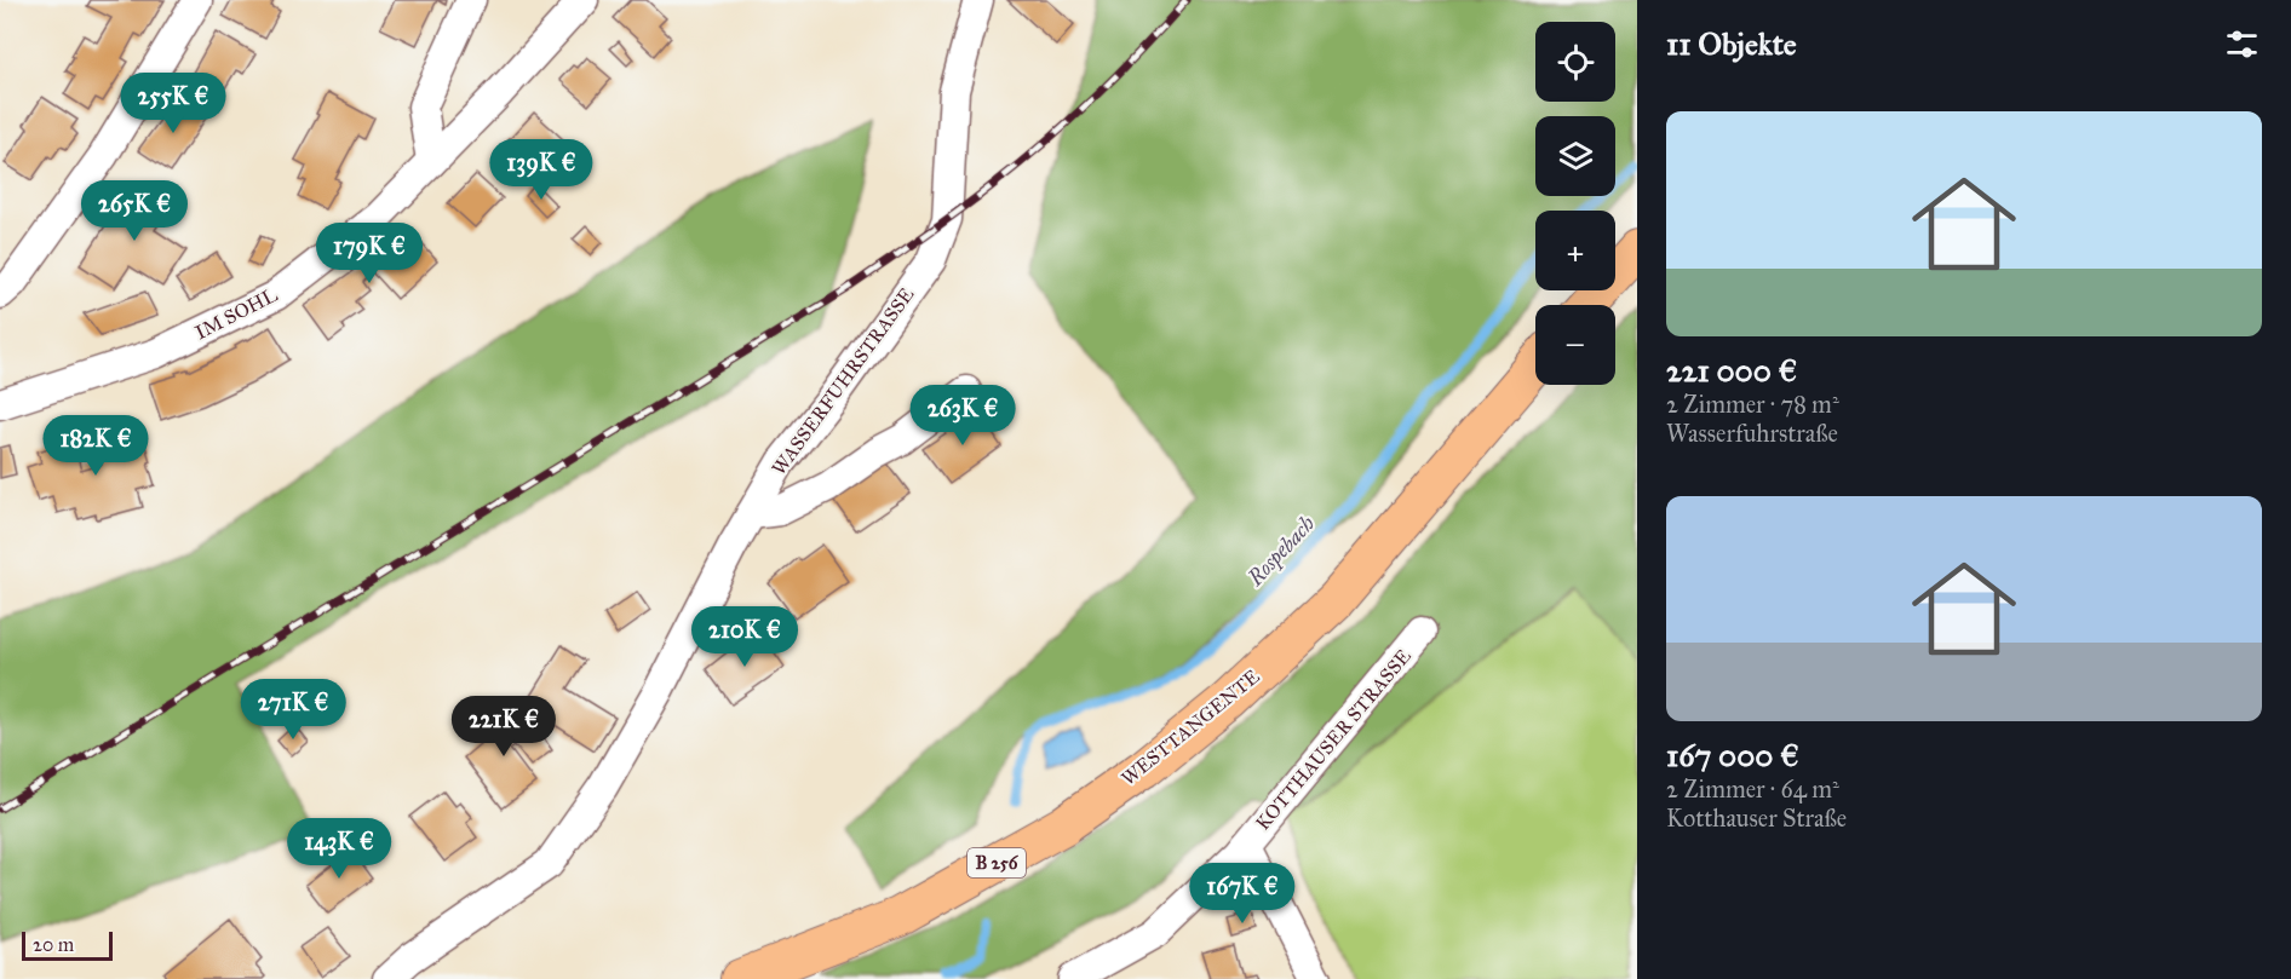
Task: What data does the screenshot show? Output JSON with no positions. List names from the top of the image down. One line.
{"streets":{"main road":["WESTTANGENTE","B 256"],"street":["IM SOHL","WASSERFUHRSTRASSE","KOTTHAUSER STRASSE"]},"water":["Rospebach"],"scale_bar":"20 m","page":{"heading":"11 Objekte","map_buttons":["+","−"],"price":["255K €","139K €","265K €","179K €","263K €","182K €","210K €","271K €","221K €","143K €","167K €"],"list":[{"name":"221 000 €","note":"2 Zimmer · 78 m² · Wasserfuhrstraße"},{"name":"167 000 €","note":"2 Zimmer · 64 m² · Kotthauser Straße"}],"scale":"20 m"}}
